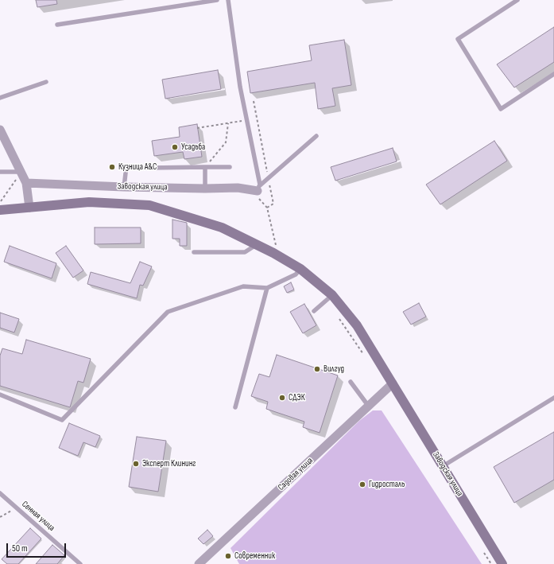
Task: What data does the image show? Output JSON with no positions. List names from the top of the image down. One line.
{"streets":{"main road":["Заводская улица"],"street":["Садовая улица"],"lane":["Сенная улица"]},"crossings":[["Заводская улица","Садовая улица"]],"places":["Усадьба","Кузница А&С","Вилгуд","СДЭК","Эксперт Клининг","Гидросталь","Современник"],"scale_bar":"50 m"}
